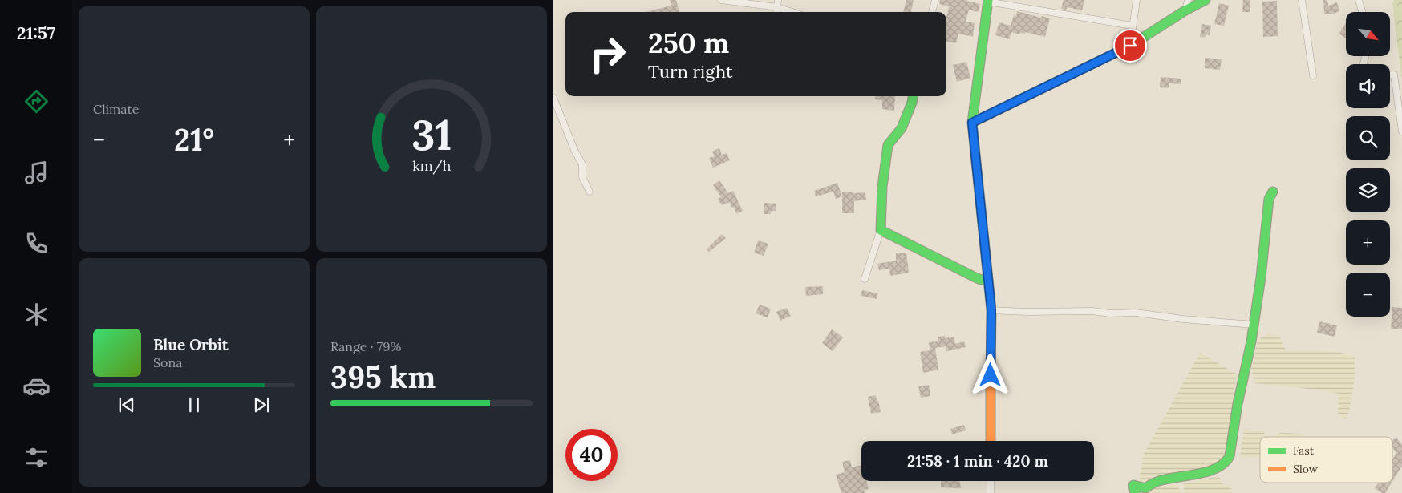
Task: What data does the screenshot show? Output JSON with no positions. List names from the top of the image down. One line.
{"legend":["Fast","Slow"],"north":"bottom right","page":{"tabs":"21:57","tile":["Climate",["Range · 79%","395 km"]],"map_buttons":["+","−"],"turn":["250 m","Turn right"],"heat":["−","21°","+"],"song":["Blue Orbit","Sona"],"limit":"40","trip":"21:58 · 1 min · 420 m","gauge":["31","km/h"]}}
